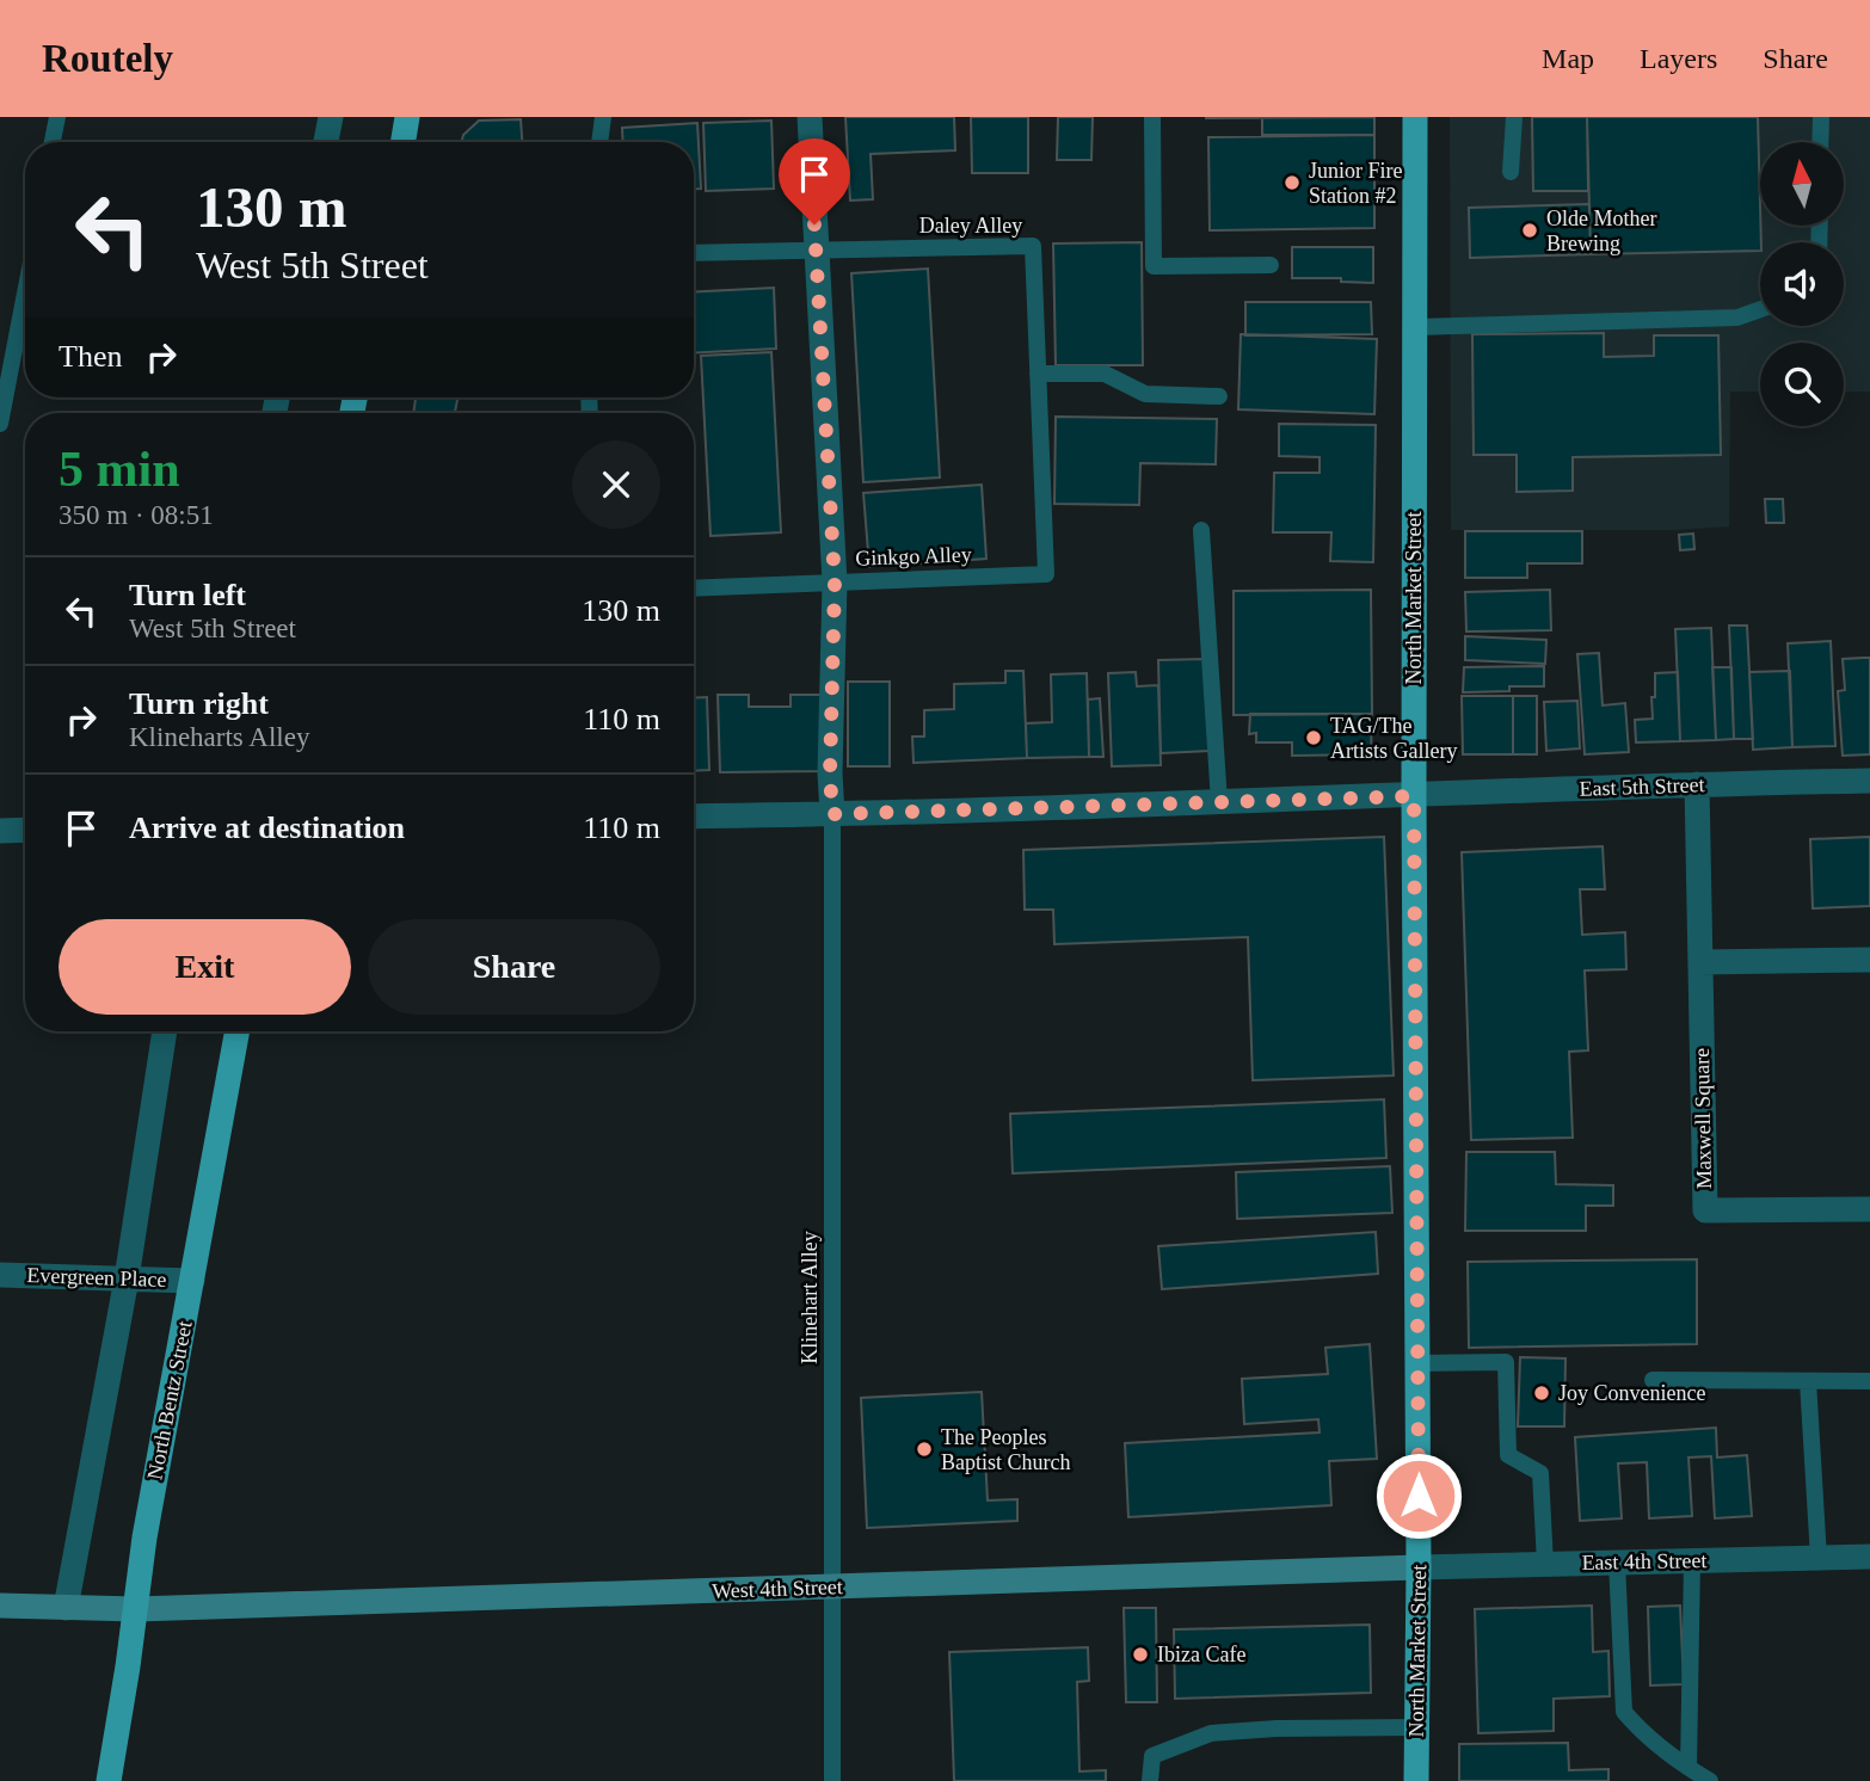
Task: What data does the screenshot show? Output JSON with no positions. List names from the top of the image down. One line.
{"streets":{"main road":["North Market Street","North Bentz Street","West 4th Street"],"street":["East 5th Street","Maxwell Square","Evergreen Place","East 4th Street"],"lane":["Daley Alley","Ginkgo Alley","Klinehart Alley"]},"crossings":[["Daley Alley","Ginkgo Alley"],["North Market Street","East 5th Street"],["North Market Street","East 4th Street"],["North Market Street","West 4th Street"],["East 5th Street","Maxwell Square"],["East 5th Street","Klinehart Alley"],["Evergreen Place","North Bentz Street"],["Klinehart Alley","West 4th Street"],["North Bentz Street","West 4th Street"],["East 4th Street","West 4th Street"]],"places":["Junior Fire Station #2","Olde Mother Brewing","TAG/The Artists Gallery","Joy Convenience","The Peoples Baptist Church","Ibiza Cafe"],"north":"top","page":{"header":"Routely","nav":["Map","Layers","Share"],"turn":["130 m","West 5th Street"],"then":"Then","heading":["5 min","350 m · 08:51"],"list":[{"name":"Turn left","note":"West 5th Street","value":"130 m"},{"name":"Turn right","note":"Klineharts Alley","value":"110 m"},{"name":"Arrive at destination","value":"110 m"}],"buttons":["Exit","Share"]}}
